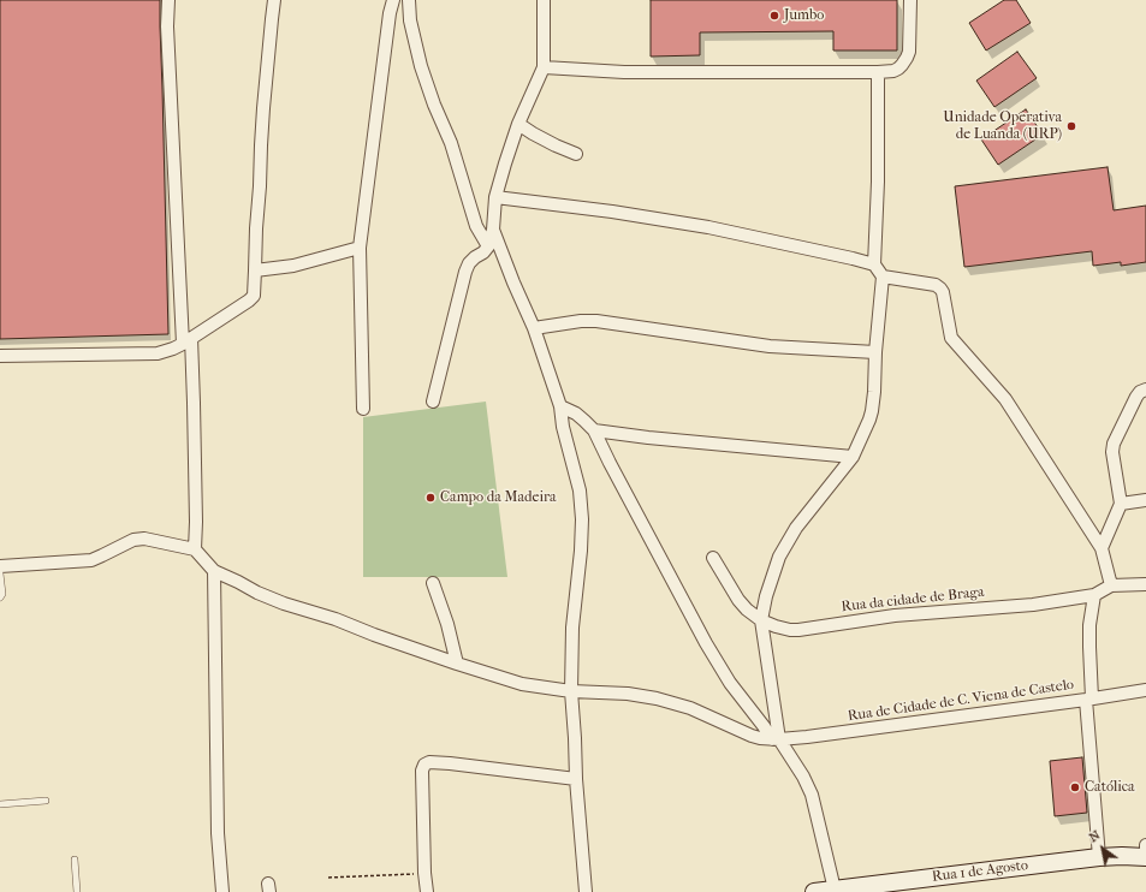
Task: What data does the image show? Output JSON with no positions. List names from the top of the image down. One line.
{"streets":{"main road":["Rua 1 de Agosto"],"street":["Rua da cidade de Braga","Rua de Cidade de C. Viena de Castelo"]},"places":["Jumbo","Unidade Operativa de Luanda (URP)","Campo da Madeira","Católica"],"north":"top left"}
